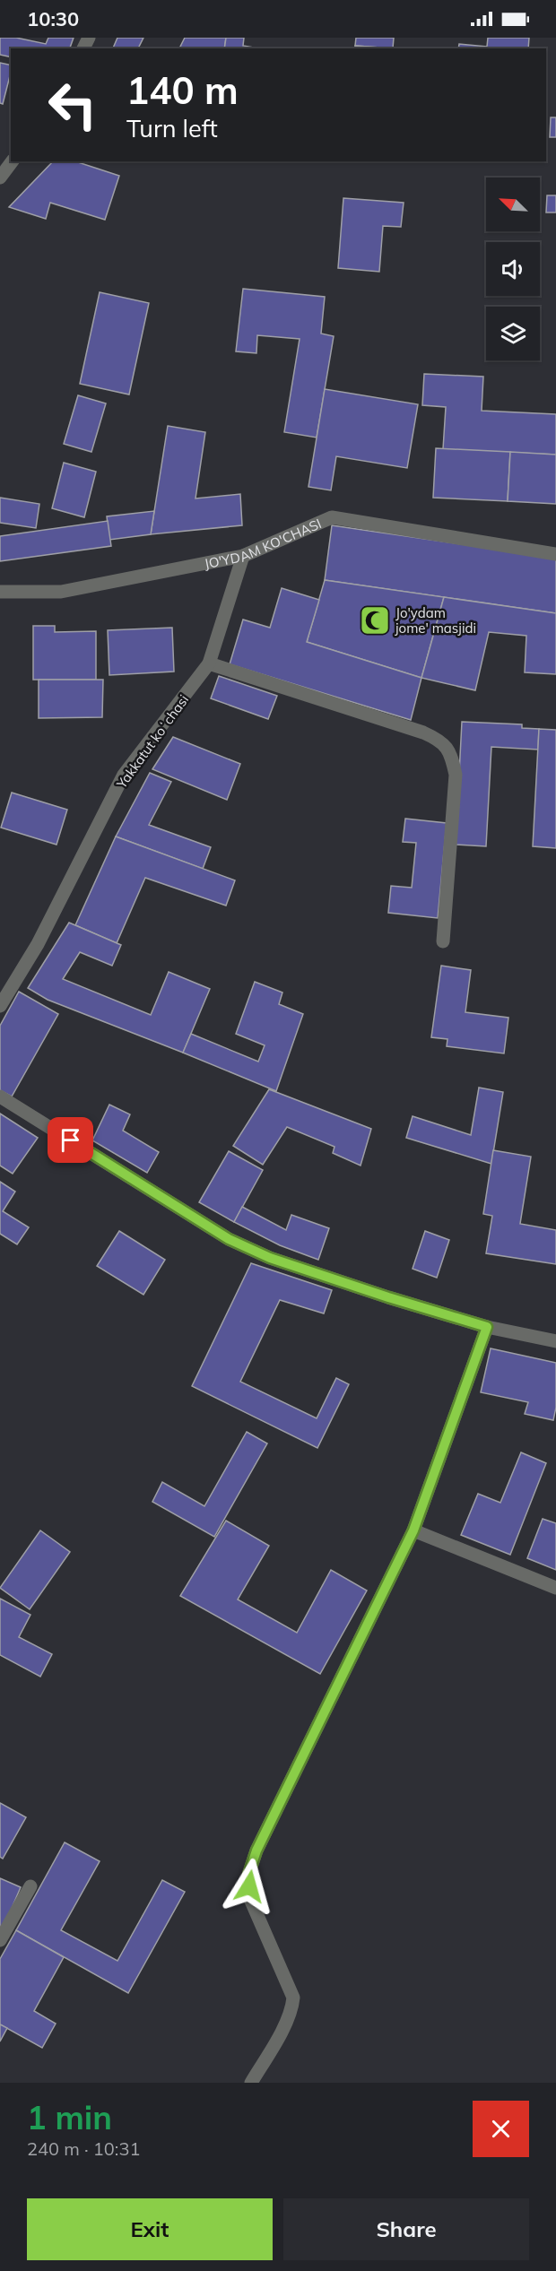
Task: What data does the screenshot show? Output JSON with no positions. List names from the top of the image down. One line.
{"streets":{"street":["JO'YDAM KO'CHASI","Yakkatut koʻchasi"]},"crossings":[["JO'YDAM KO'CHASI","Yakkatut koʻchasi"]],"places":{"mosque":["Jo'ydam jome' masjidi"]},"north":"top left","page":{"status":"10:30","turn":["140 m","Turn left"],"heading":["1 min","240 m · 10:31"],"buttons":["Exit","Share"]}}
